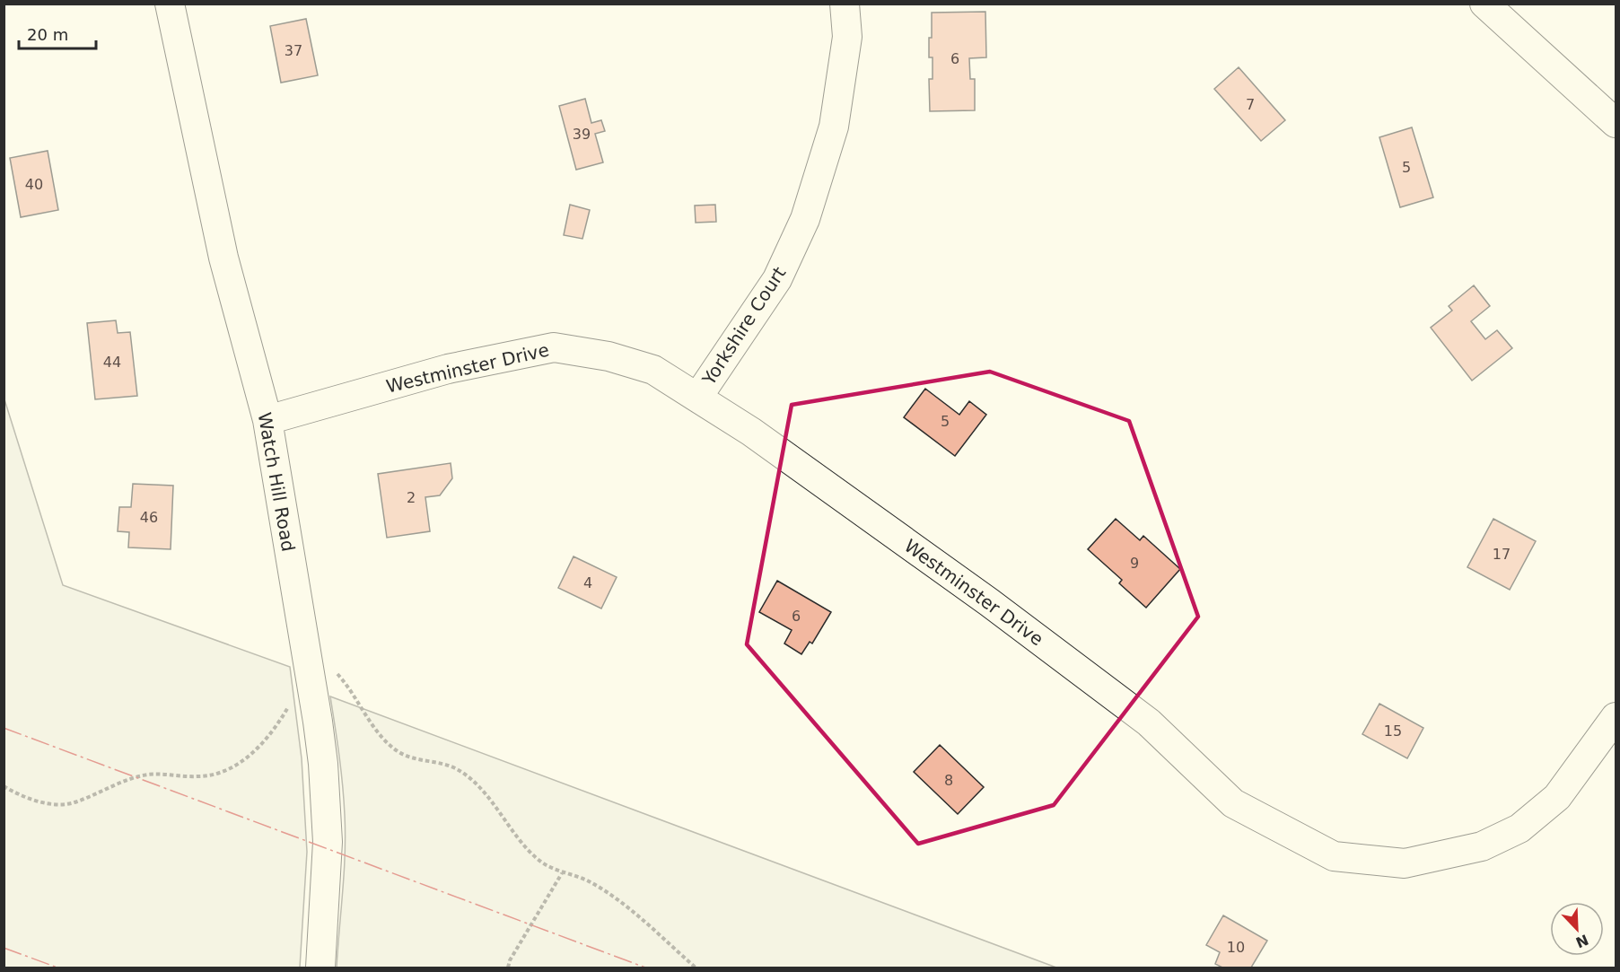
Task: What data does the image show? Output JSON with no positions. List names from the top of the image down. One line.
{"streets":{"street":["Yorkshire Court","Westminster Drive","Watch Hill Road"]},"crossings":[["Yorkshire Court","Westminster Drive"],["Westminster Drive","Watch Hill Road"]],"house_numbers":["37","6","7","39","5","40","44","5","2","46","17","9","4","6","15","8","10"],"scale_bar":"20 m","north":"bottom right"}
